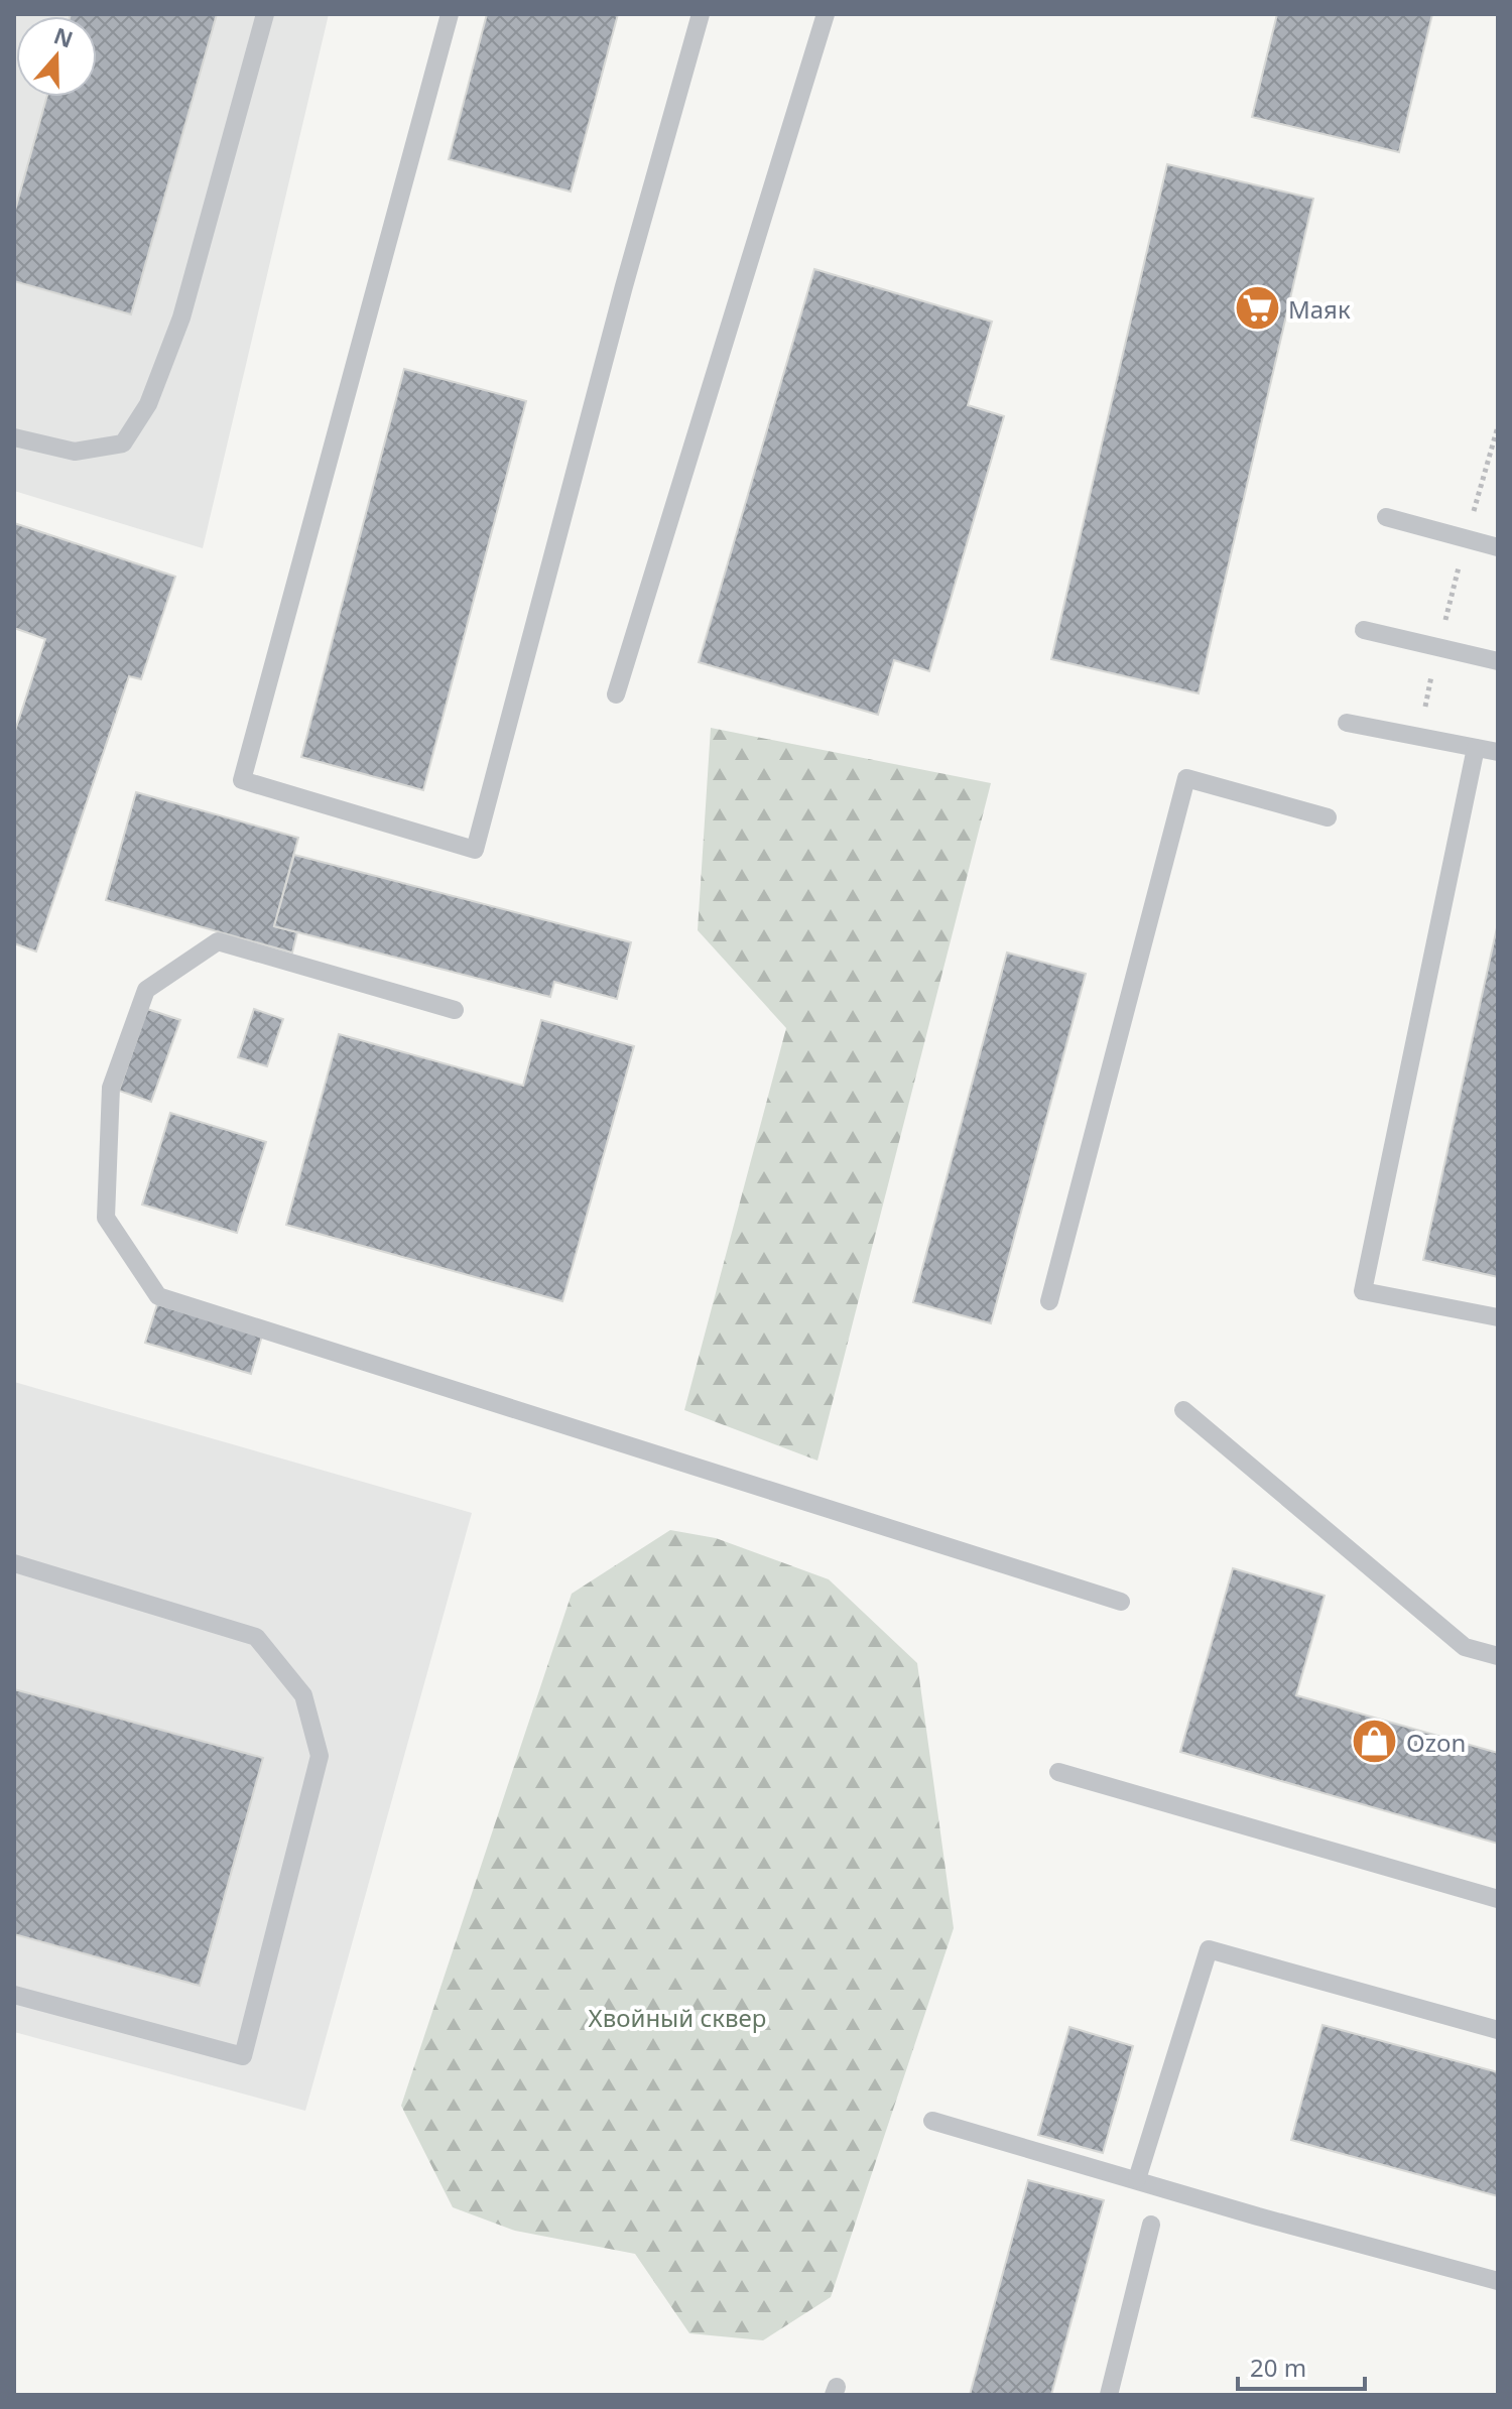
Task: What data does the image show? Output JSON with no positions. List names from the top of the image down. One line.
{"parks":["Хвойный сквер"],"places":{"supermarket":["Маяк"],"shop":["Ozon"]},"scale_bar":"20 m","north":"top"}
